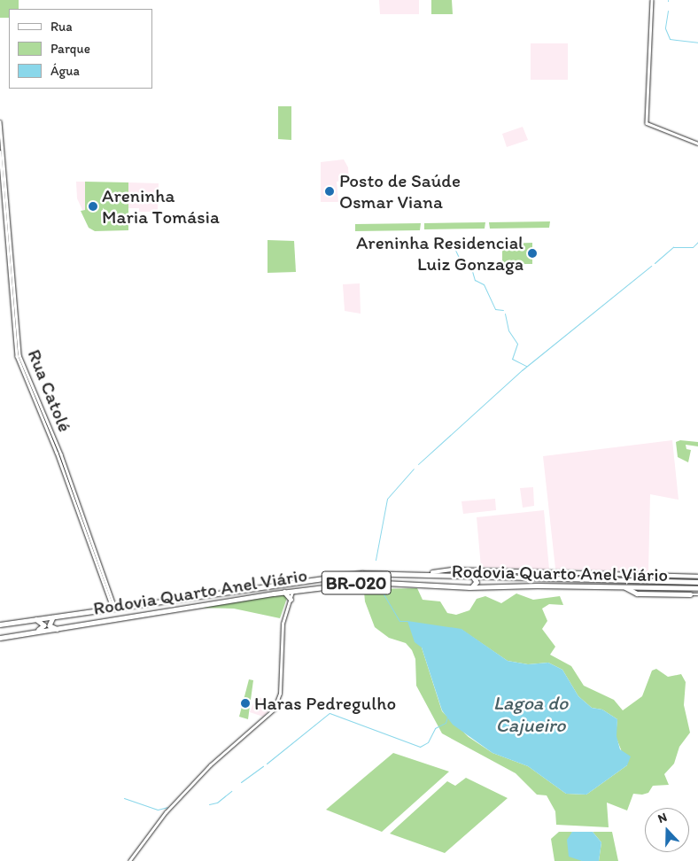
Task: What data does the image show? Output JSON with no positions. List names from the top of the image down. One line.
{"streets":{"highway":["Rodovia Quarto Anel Viário","BR-020"],"street":["Rua Catolé"]},"crossings":[["Rua Catolé","Rodovia Quarto Anel Viário"],["Rodovia Quarto Anel Viário","BR-020"]],"water":["Lagoa do Cajueiro"],"places":["Posto de Saúde Osmar Viana","Areninha Maria Tomásia","Areninha Residencial Luiz Gonzaga","Haras Pedregulho"],"legend":["Rua","Parque","Água"],"north":"top"}
